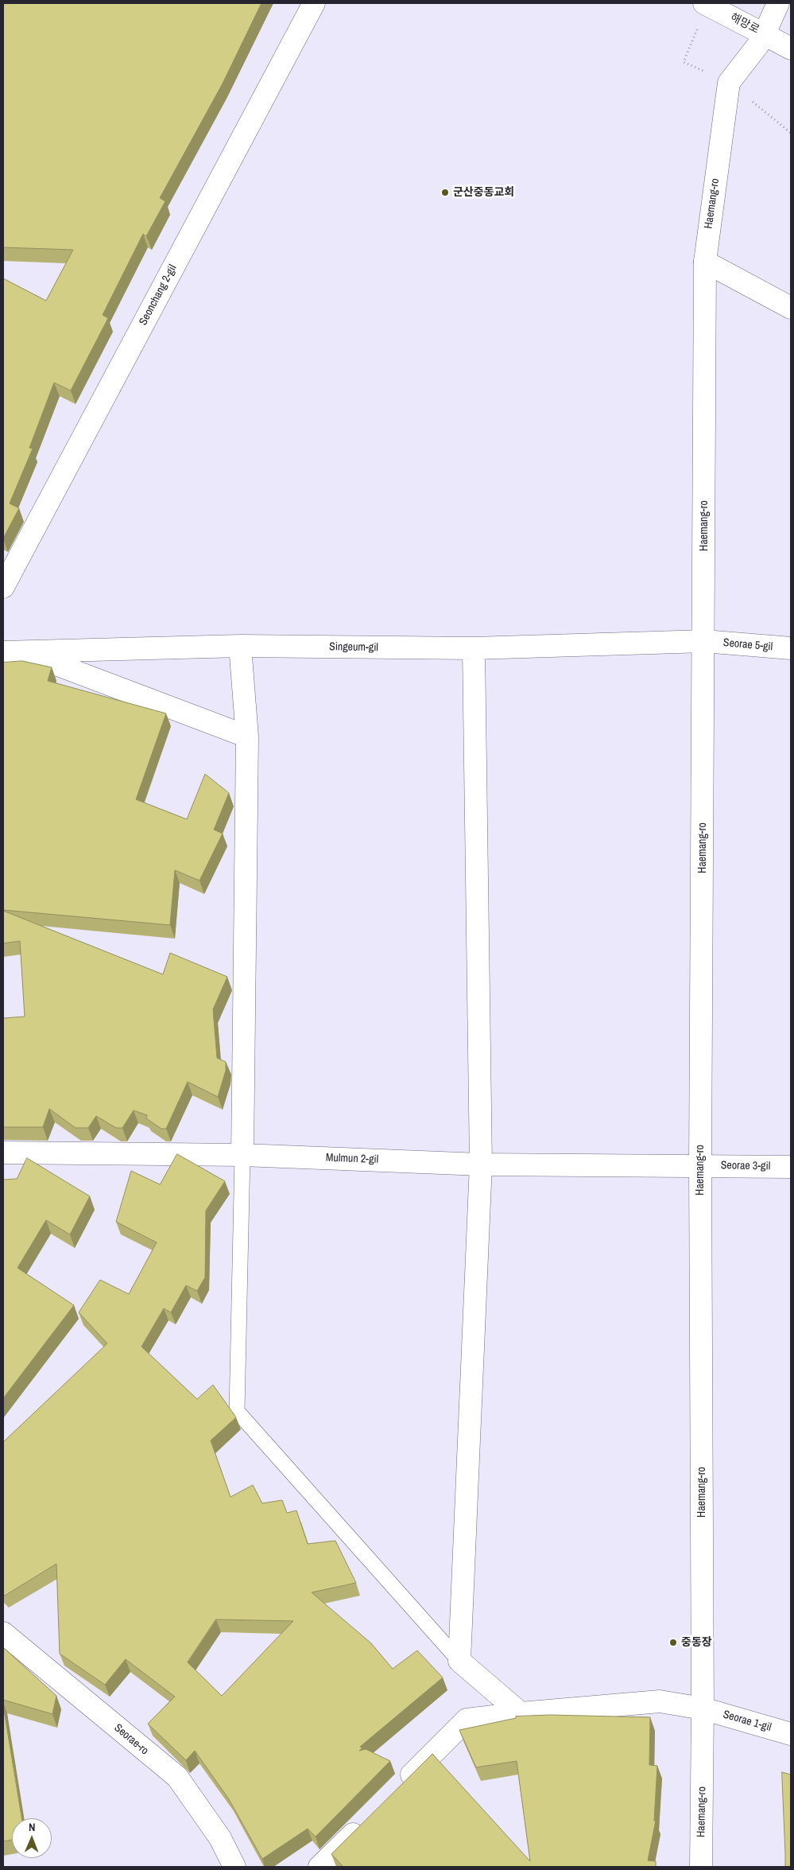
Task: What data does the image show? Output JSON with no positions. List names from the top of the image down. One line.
{"streets":{"street":["해망로","Haemang-ro","Seonchang 2-gil","Seorae 5-gil","Singeum-gil","Mulmun 2-gil","Seorae 3-gil","Seorae 1-gil","Seorae-ro"]},"crossings":[["해망로","Haemang-ro"],["Haemang-ro","Seorae 5-gil"],["Haemang-ro","Singeum-gil"],["Haemang-ro","Mulmun 2-gil"],["Haemang-ro","Seorae 3-gil"],["Haemang-ro","Seorae 1-gil"],["Seorae 5-gil","Singeum-gil"],["Mulmun 2-gil","Seorae 3-gil"]],"places":["군산중동교회","중동장"],"north":"top"}
